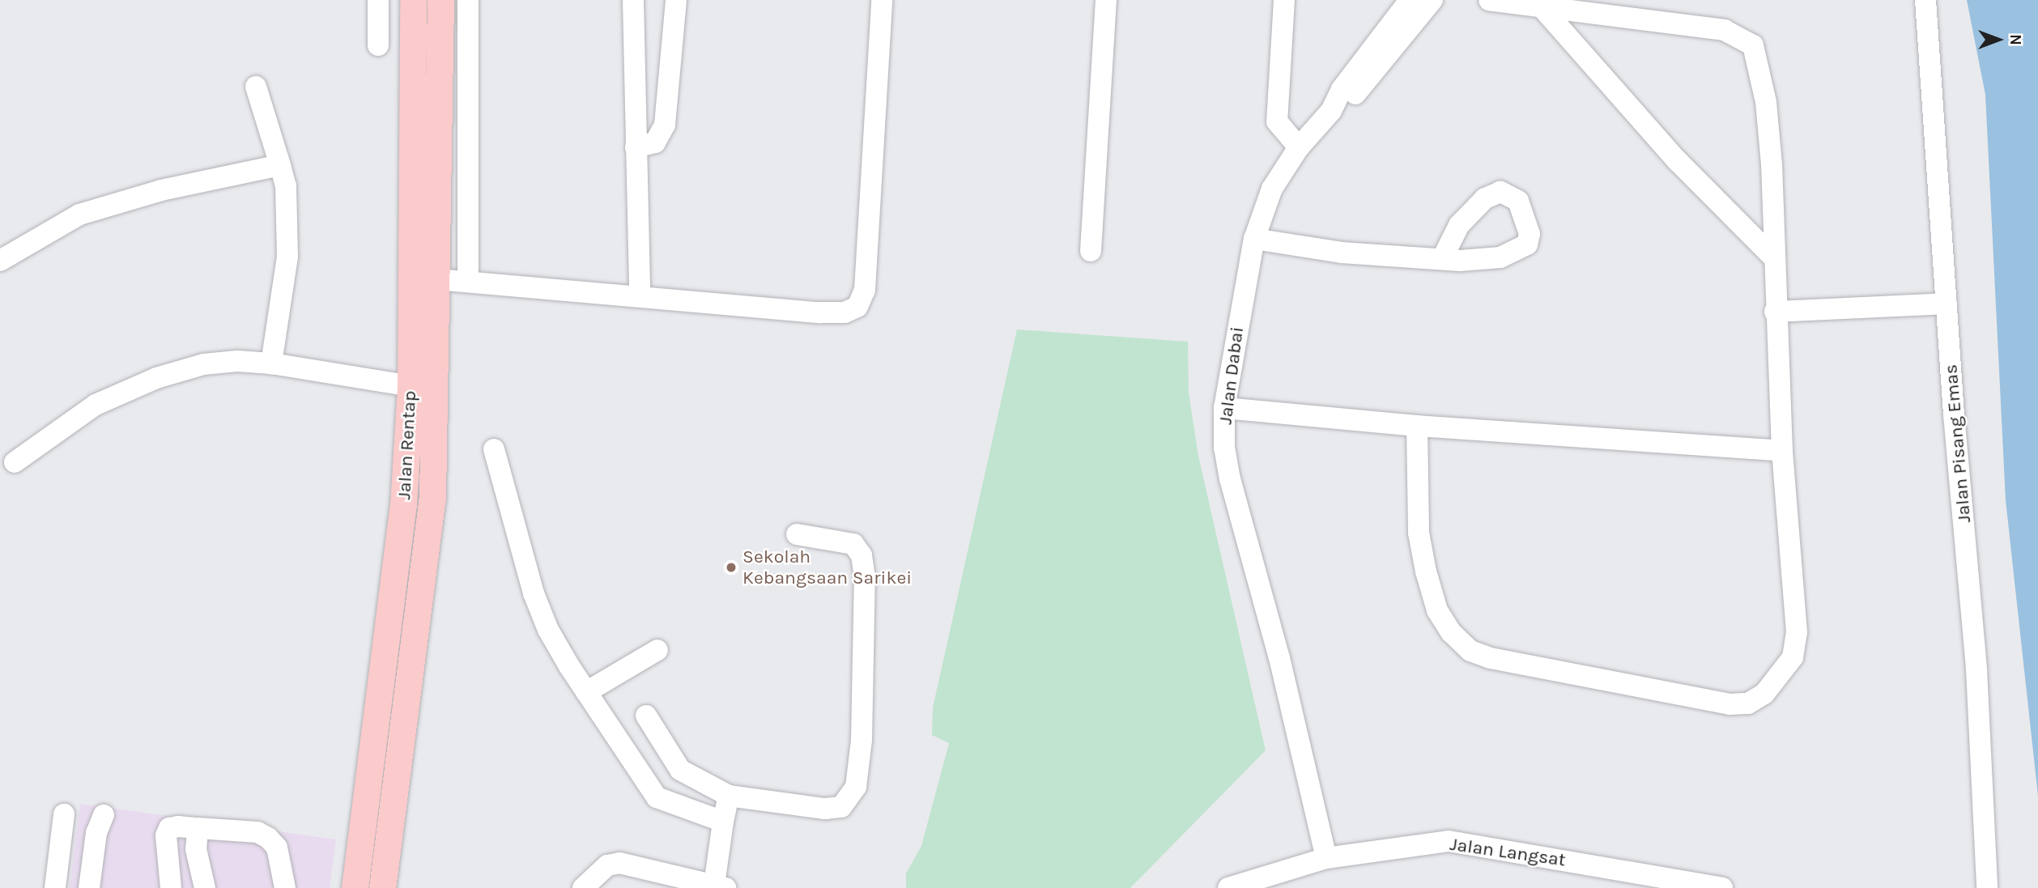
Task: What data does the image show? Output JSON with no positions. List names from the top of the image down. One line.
{"streets":{"main road":["Jalan Rentap"],"street":["Jalan Dabai","Jalan Pisang Emas","Jalan Langsat"]},"crossings":[["Jalan Dabai","Jalan Langsat"]],"places":["Sekolah Kebangsaan Sarikei"],"north":"right"}
